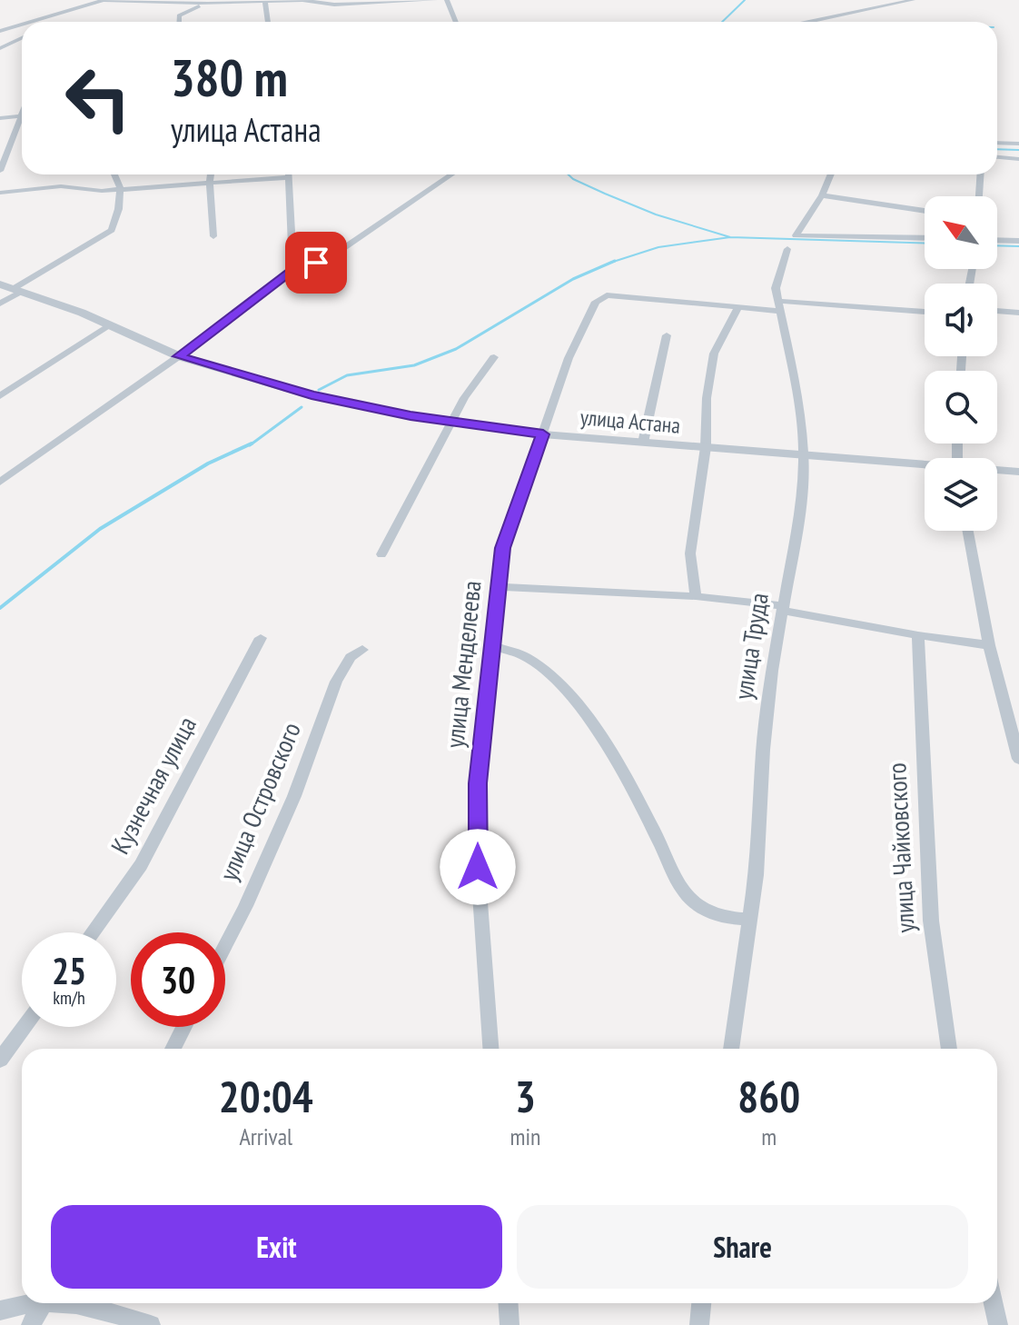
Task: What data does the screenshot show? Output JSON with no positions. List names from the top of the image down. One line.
{"streets":{"street":["улица Астана","улица Труда","улица Менделеева","Кузнечная улица","улица Островского","улица Чайковского"]},"crossings":[["улица Астана","улица Труда"],["улица Астана","улица Менделеева"]],"north":"top left","page":{"turn":["380 m","улица Астана"],"speed":"25 km/h","limit":"30","eta":["20:04","Arrival","3","min","860","m"],"buttons":["Exit","Share"]}}
